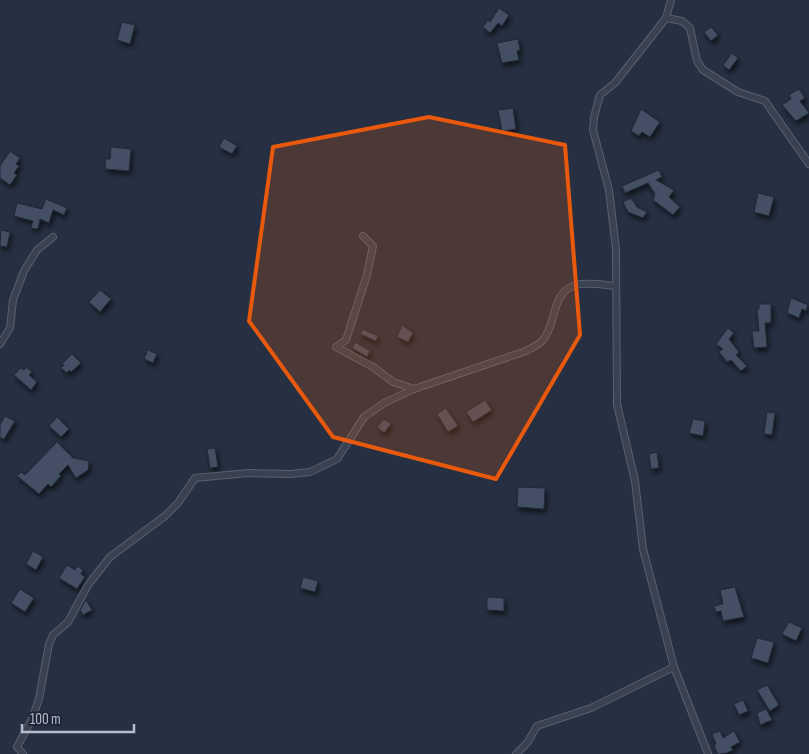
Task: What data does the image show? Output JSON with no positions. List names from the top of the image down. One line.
{"scale_bar":"100 m"}
